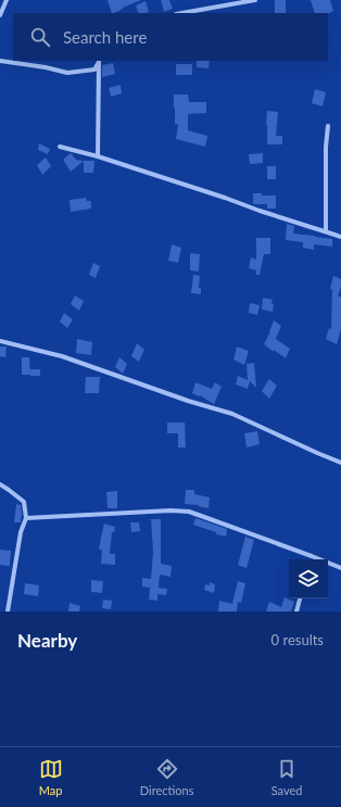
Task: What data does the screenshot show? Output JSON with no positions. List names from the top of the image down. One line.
{"page":{"search":"Search here","heading":["Nearby","0 results"],"nav":["Map","Directions","Saved"]}}
